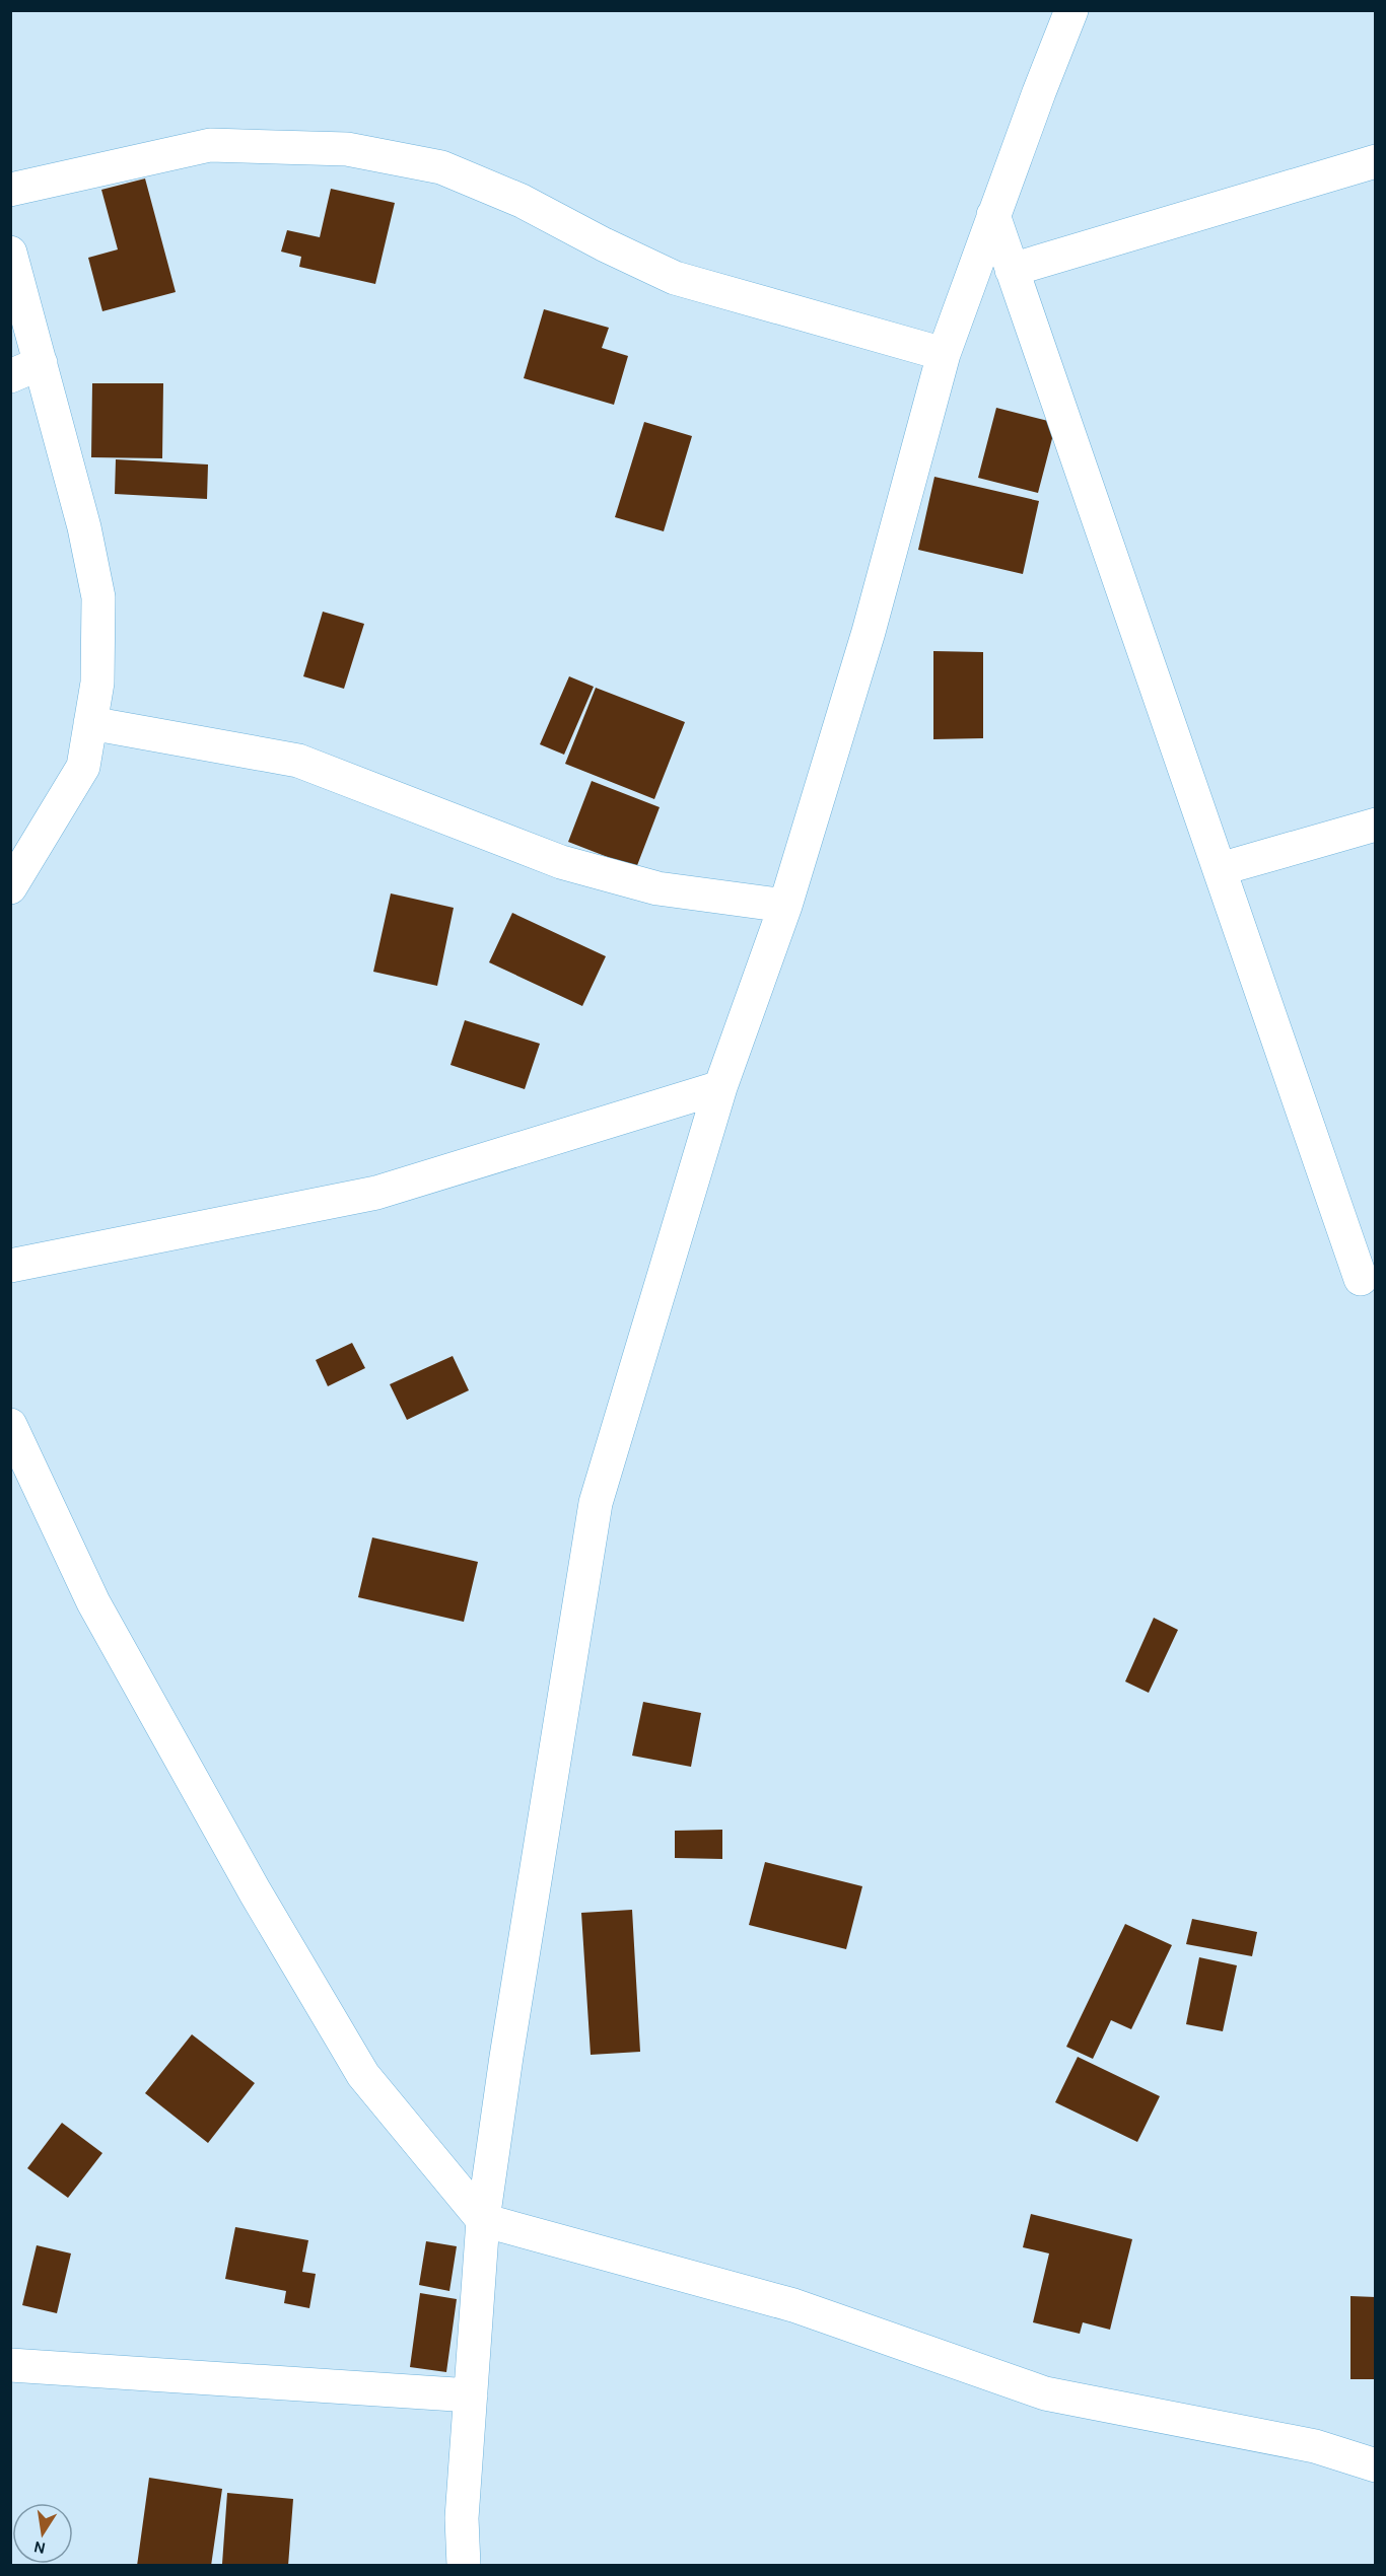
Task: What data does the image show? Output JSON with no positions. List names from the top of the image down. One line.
{"north":"bottom"}
